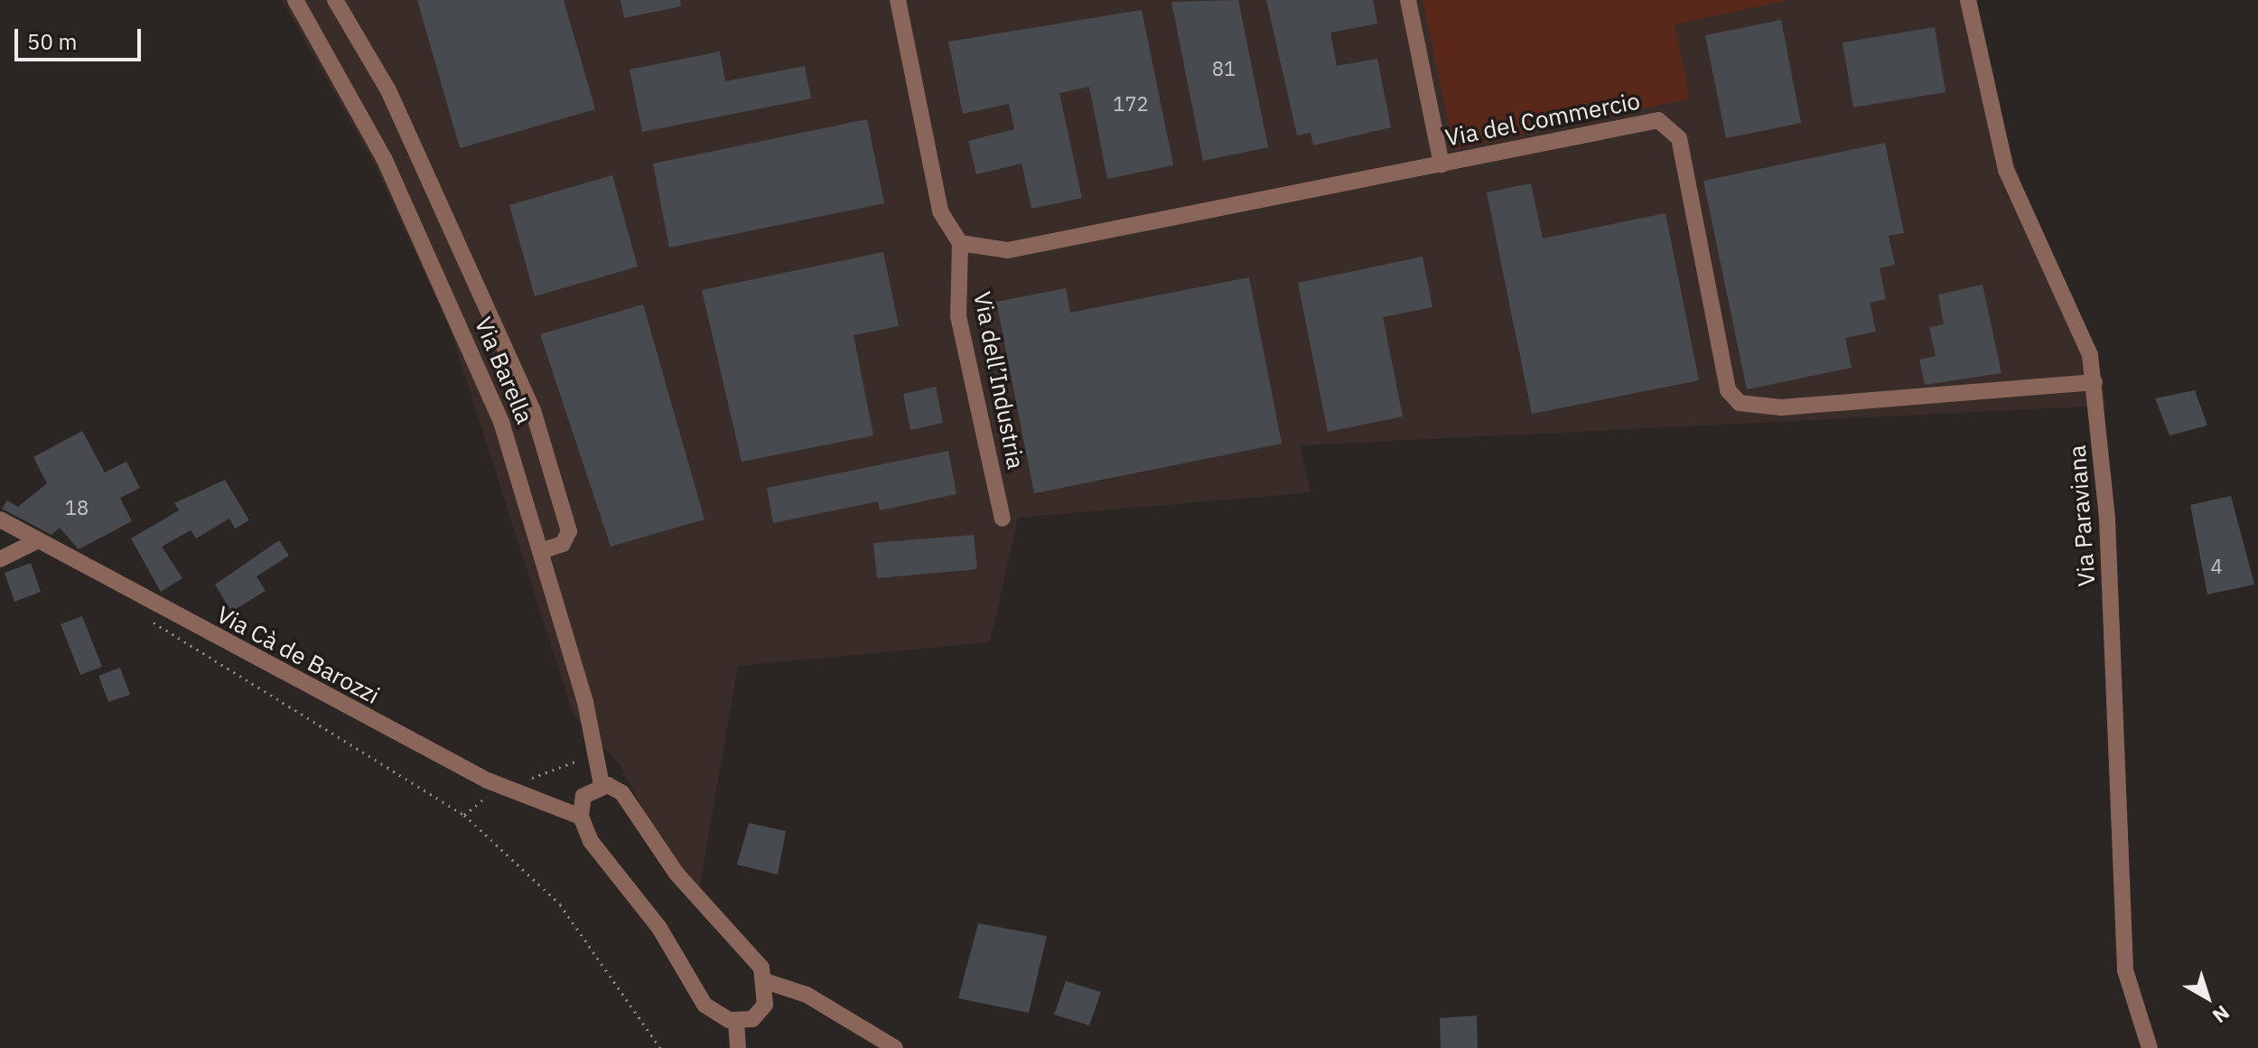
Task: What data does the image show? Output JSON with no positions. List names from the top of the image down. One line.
{"streets":{"street":["Via del Commercio","Via Barella","Via dell’Industria","Via Paraviana","Via Cà de Barozzi"]},"crossings":[["Via del Commercio","Via dell’Industria"],["Via del Commercio","Via Paraviana"]],"house_numbers":["81","172","18","4"],"scale_bar":"50 m","north":"bottom right"}
